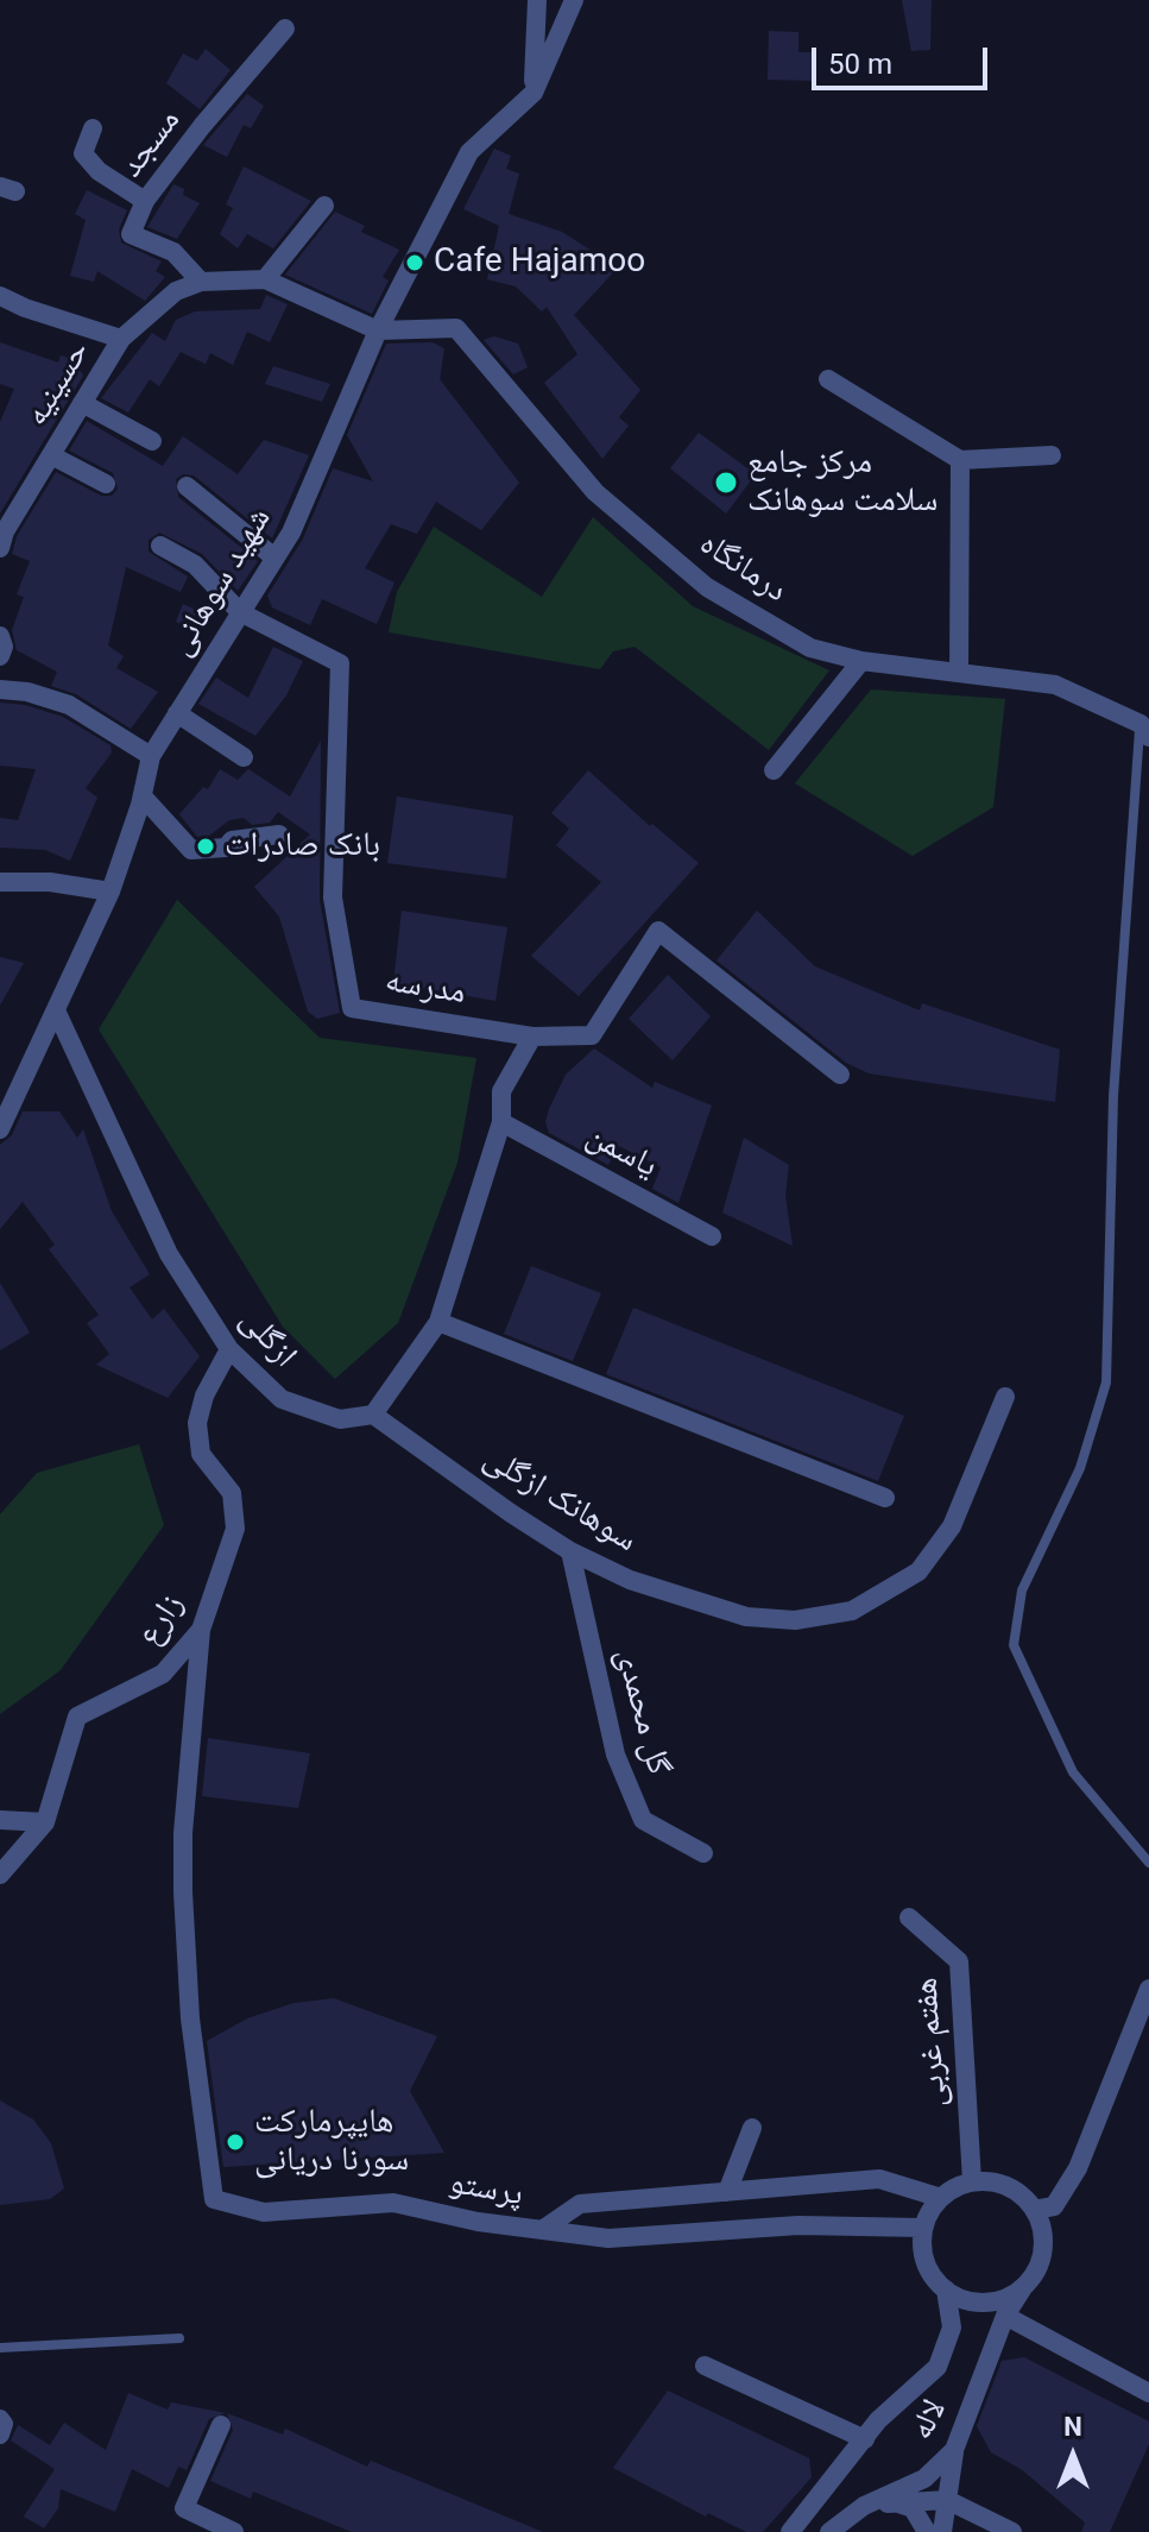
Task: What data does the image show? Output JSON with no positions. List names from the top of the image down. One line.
{"streets":{"street":["مسجد","حسینیه","درمانگاه","شهید سوهانی","مدرسه","یاسمن","ازگلی","سوهانک ازگلی","زارع","گل محمدی","هفتم غربی","پرستو","لاله"]},"crossings":[["مسجد","حسینیه"],["درمانگاه","شهید سوهانی"],["شهید سوهانی","مدرسه"],["شهید سوهانی","ازگلی"],["ازگلی","سوهانک ازگلی"],["ازگلی","زارع"],["سوهانک ازگلی","گل محمدی"],["زارع","پرستو"],["هفتم غربی","پرستو"],["هفتم غربی","لاله"],["پرستو","لاله"]],"places":["Cafe Hajamoo","مرکز جامع سلامت سوهانک","بانک صادرات","هایپرمارکت سورنا دریانی"],"scale_bar":"50 m","north":"top"}
